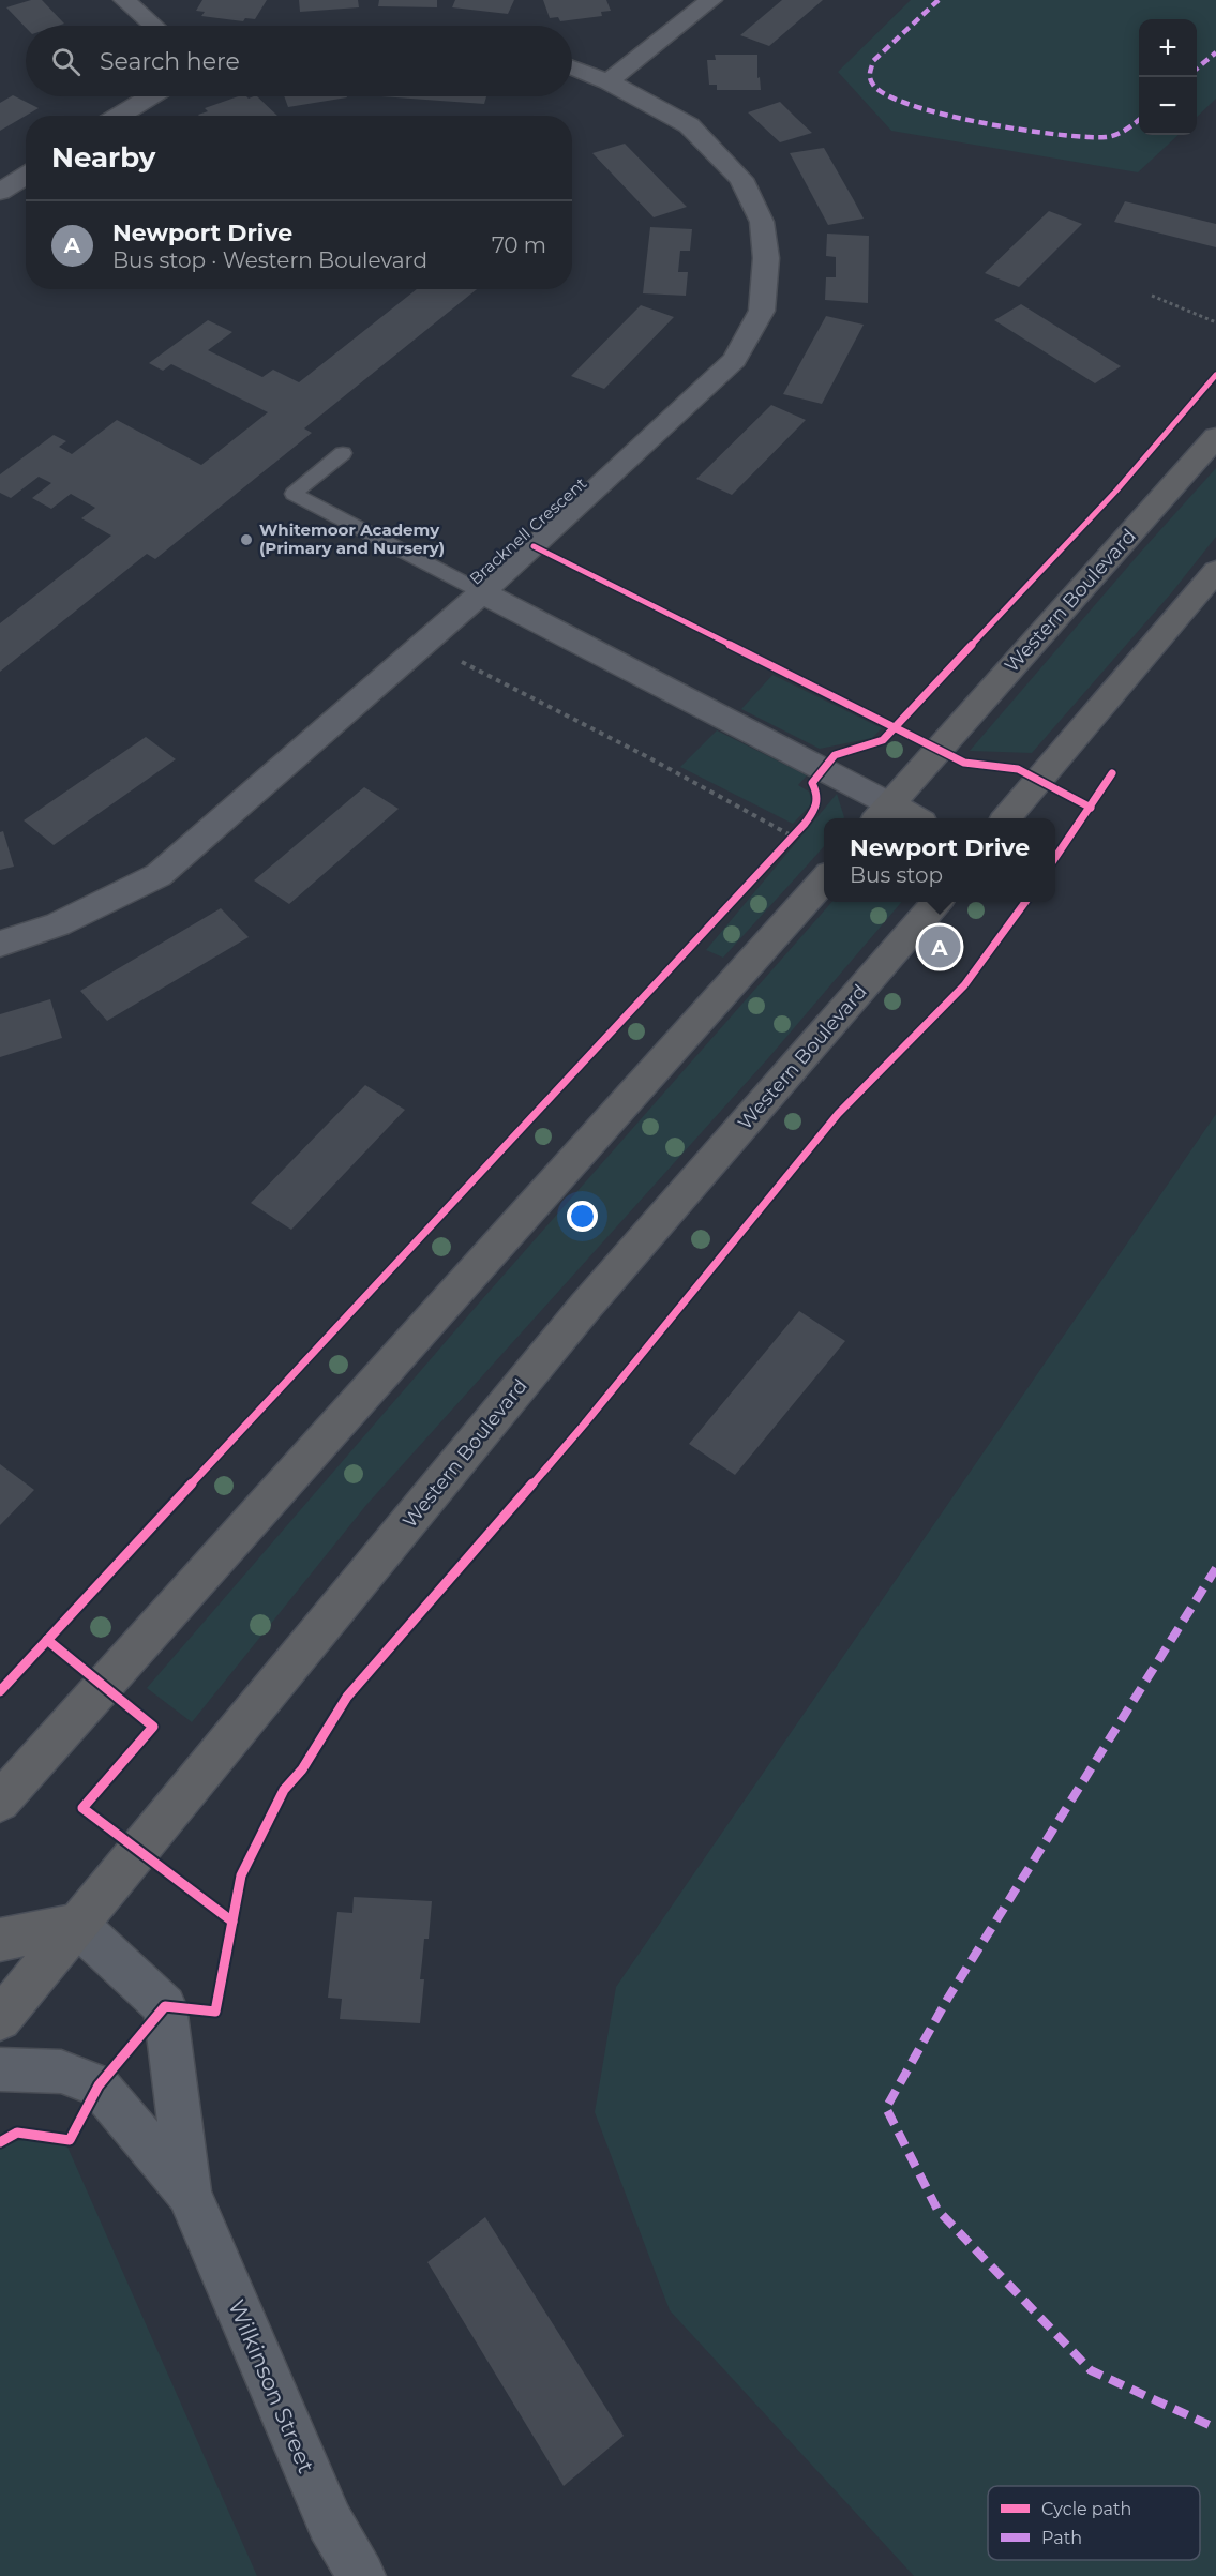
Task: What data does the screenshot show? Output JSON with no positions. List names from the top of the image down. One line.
{"streets":{"highway":["Western Boulevard"],"street":["Bracknell Crescent","Wilkinson Street"]},"crossings":[["Western Boulevard","Wilkinson Street"]],"places":["Whitemoor Academy (Primary and Nursery)"],"legend":["Cycle path","Path"],"page":{"map_buttons":["+","−"],"search":"Search here","heading":"Nearby","list":[{"mark":"A","name":"Newport Drive","note":"Bus stop · Western Boulevard","value":"70 m"}],"popup":["Newport Drive","Bus stop"],"pins":"A"}}
